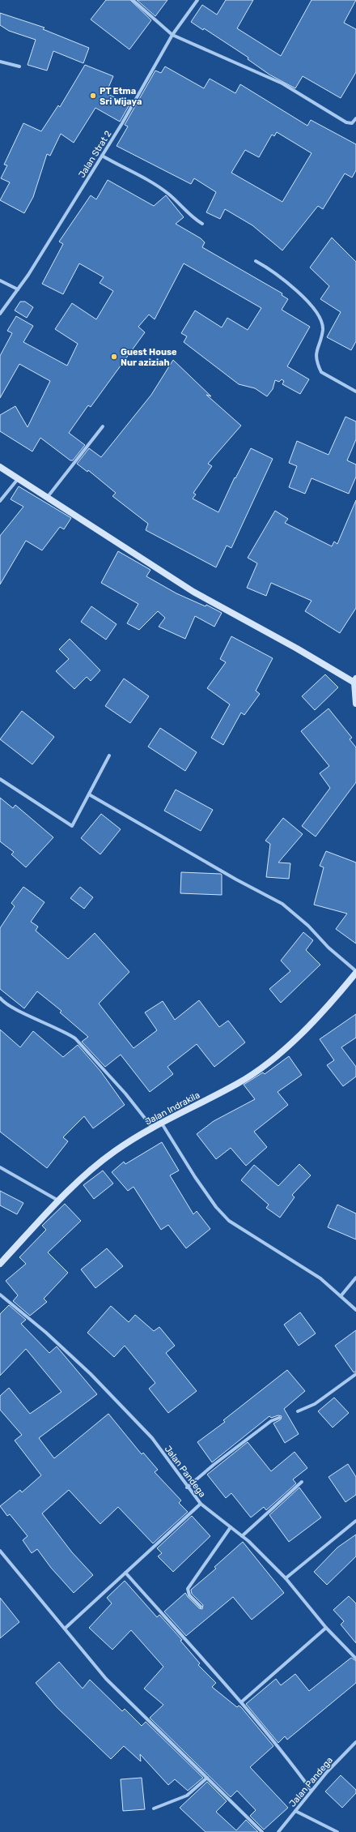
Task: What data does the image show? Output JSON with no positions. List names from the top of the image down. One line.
{"streets":{"street":["Jalan Strat 2","Jalan Indrakila","Jalan Pandega"]},"places":["PT Etma Sri Wijaya","Guest House Nur aziziah"]}
